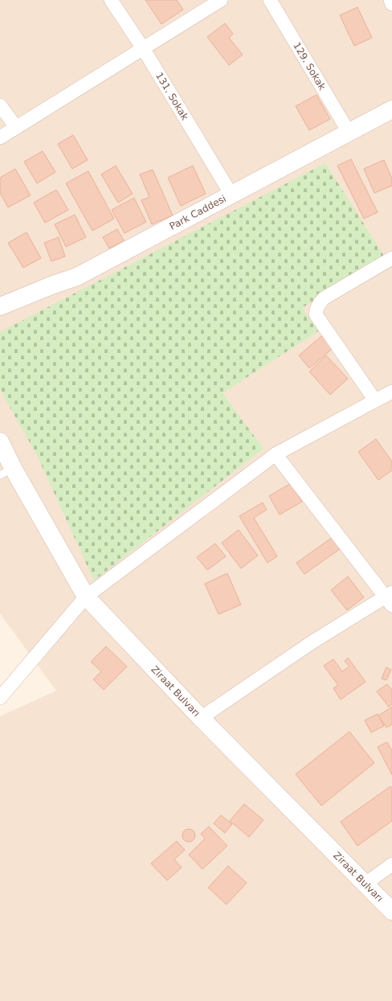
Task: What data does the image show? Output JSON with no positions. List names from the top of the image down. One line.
{"streets":{"street":["129. Sokak","131. Sokak","Park Caddesi","Ziraat Bulvarı"]},"crossings":[["129. Sokak","Park Caddesi"],["131. Sokak","Park Caddesi"]]}
